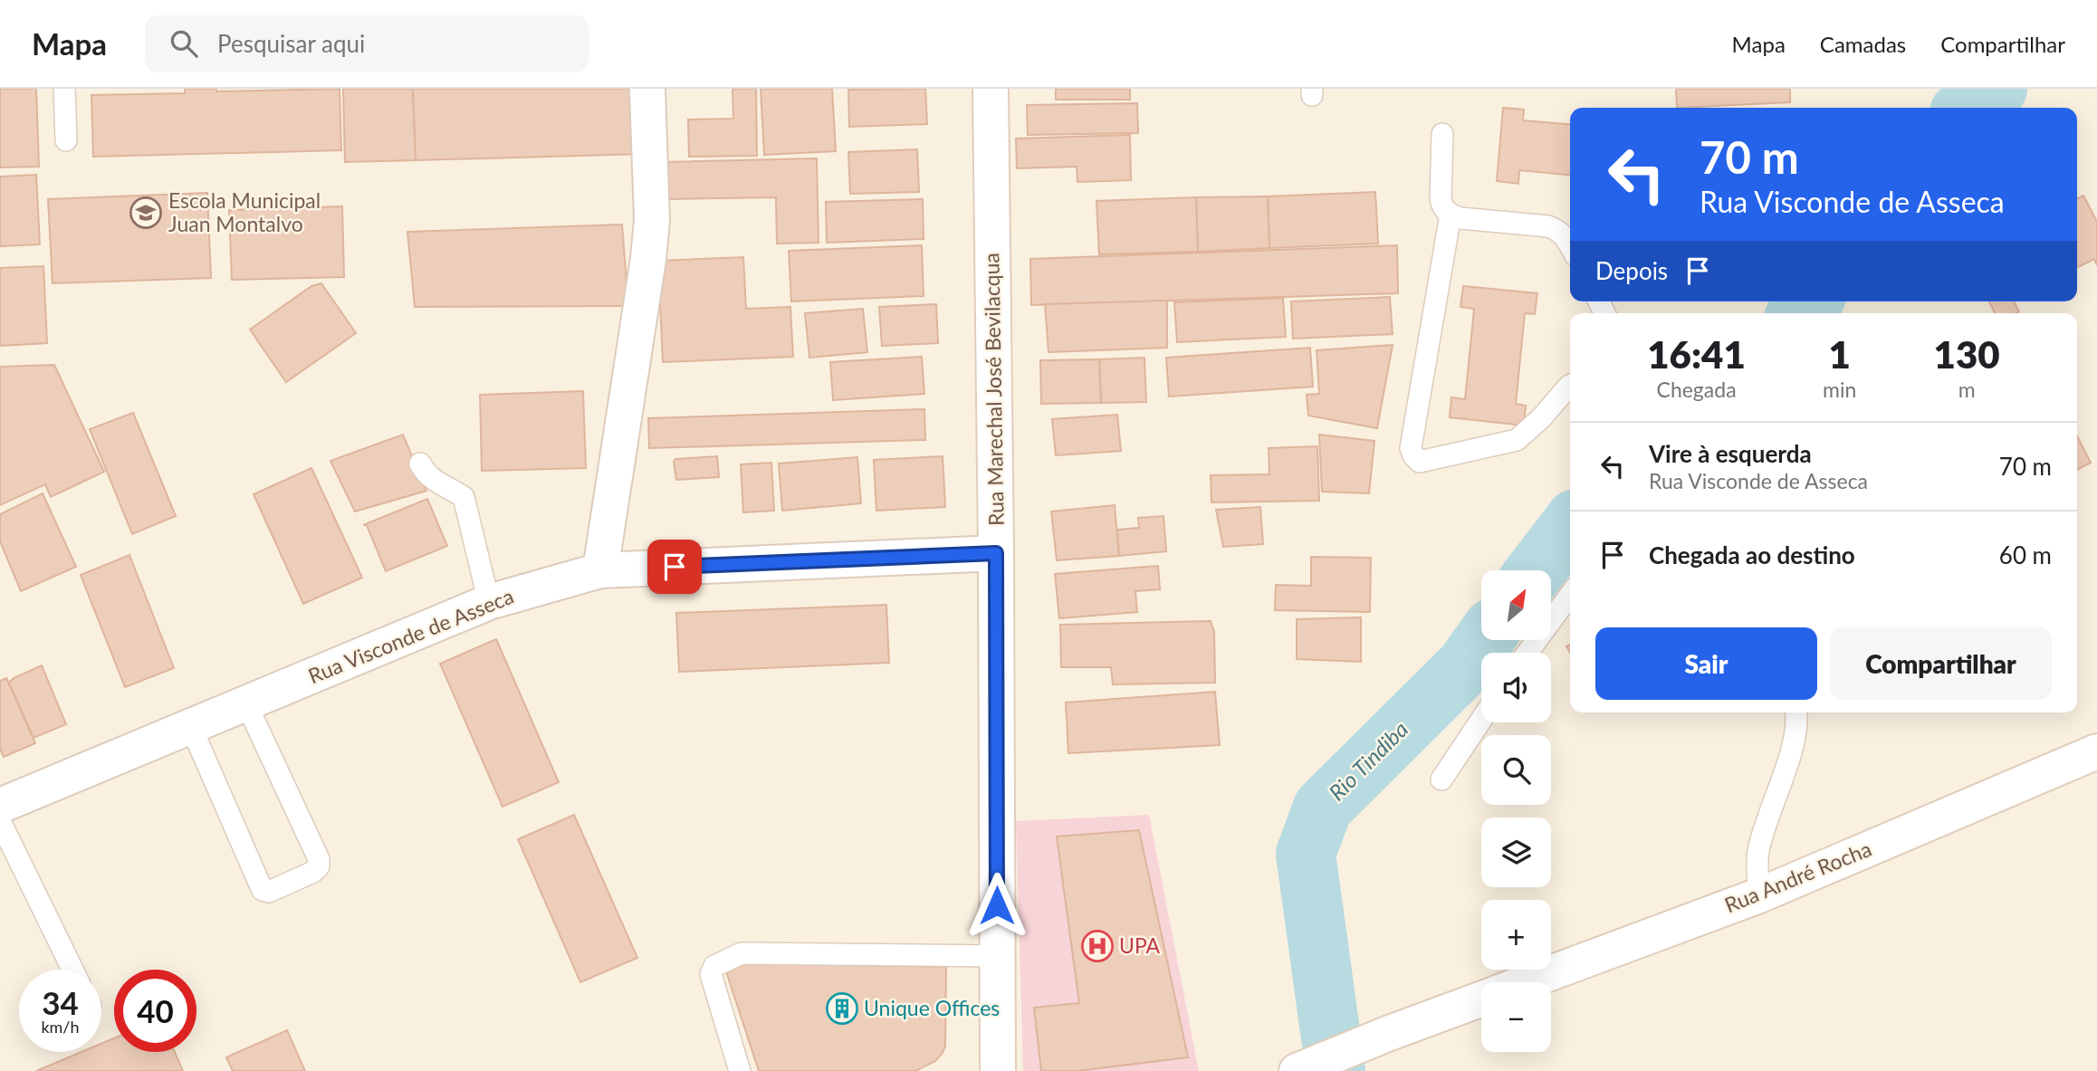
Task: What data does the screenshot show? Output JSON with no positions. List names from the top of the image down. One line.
{"streets":{"street":["Rua Marechal José Bevilacqua","Rua Visconde de Asseca","Rua André Rocha"]},"crossings":[["Rua Marechal José Bevilacqua","Rua Visconde de Asseca"]],"water":["Rio Tindiba"],"places":{"school or university":["Escola Municipal Juan Montalvo"],"hospital":["UPA"],"building":["Unique Offices"]},"north":"top right","page":{"header":"Mapa","search":"Pesquisar aqui","nav":["Mapa","Camadas","Compartilhar"],"turn":["70 m","Rua Visconde de Asseca"],"then":"Depois","eta":["16:41","Chegada","1","min","130","m"],"list":[{"name":"Vire à esquerda","note":"Rua Visconde de Asseca","value":"70 m"},{"name":"Chegada ao destino","value":"60 m"}],"map_buttons":["+","−"],"buttons":["Sair","Compartilhar"],"speed":"34 km/h","limit":"40"}}
